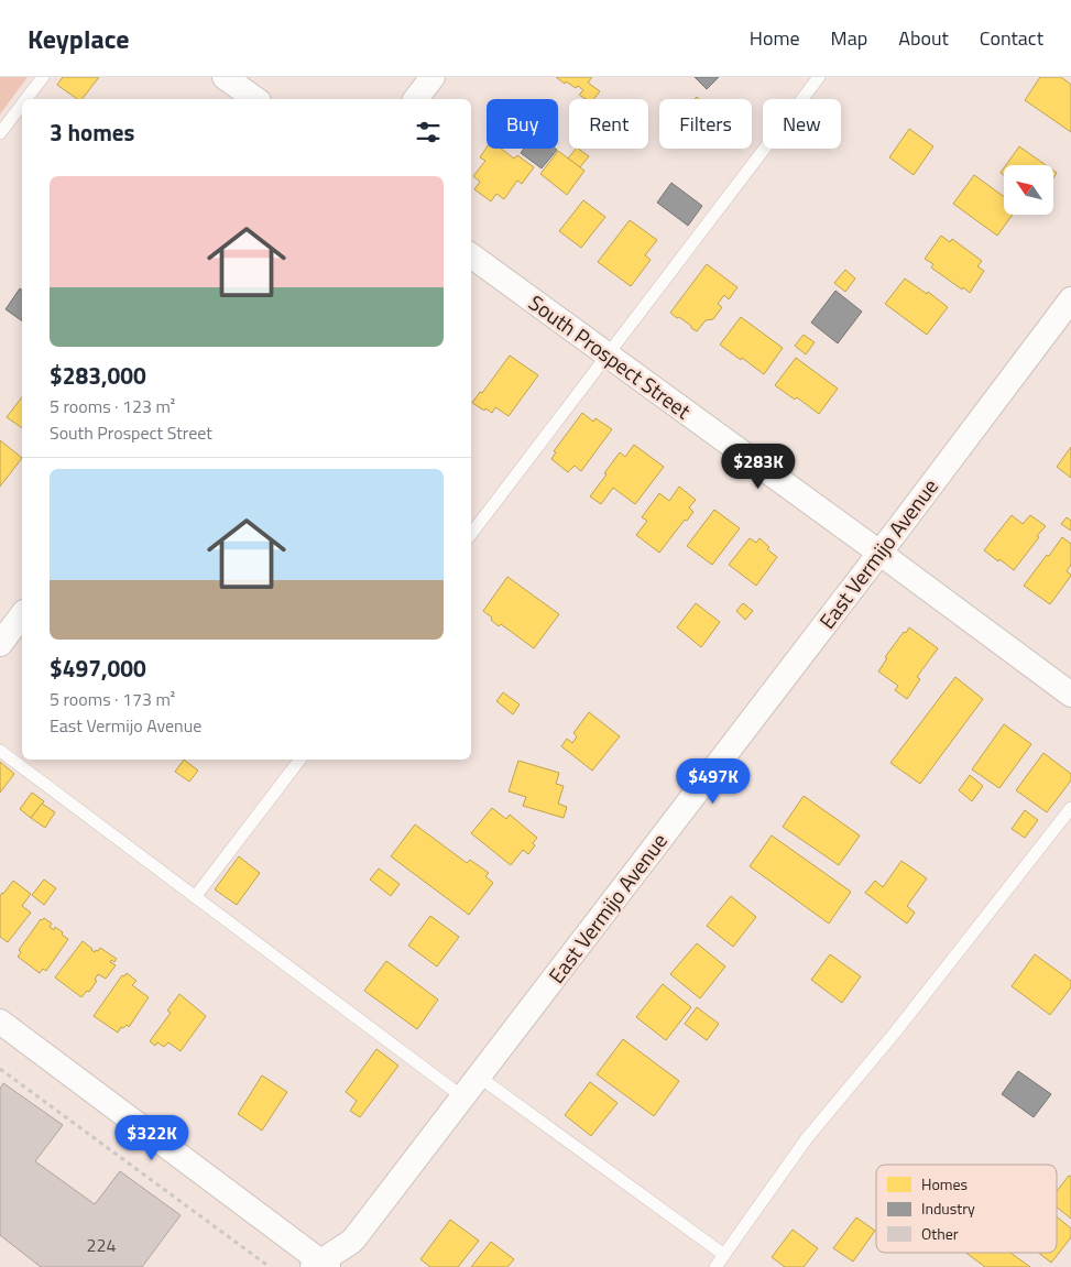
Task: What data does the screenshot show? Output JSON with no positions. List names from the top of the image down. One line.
{"streets":{"street":["South Prospect Street","East Vermijo Avenue"]},"crossings":[["South Prospect Street","East Vermijo Avenue"]],"house_numbers":["224"],"legend":["Homes","Industry","Other"],"north":"top left","page":{"header":"Keyplace","nav":["Home","Map","About","Contact"],"chip":["Buy","Rent","Filters","New"],"heading":"3 homes","list":[{"name":"$283,000","note":"5 rooms · 123 m² · South Prospect Street"},{"name":"$497,000","note":"5 rooms · 173 m² · East Vermijo Avenue"}],"price":["$283K","$497K","$322K"]}}
